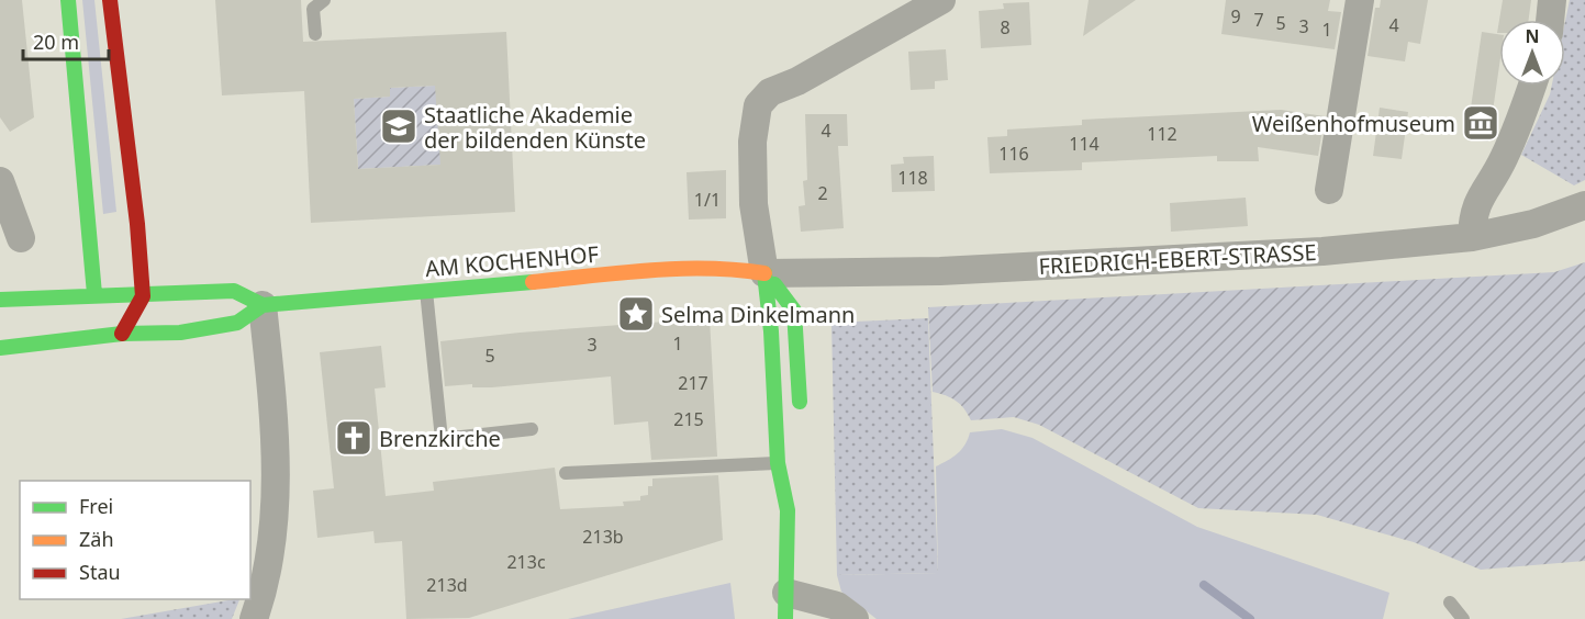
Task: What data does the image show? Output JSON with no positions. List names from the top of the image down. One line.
{"streets":{"street":["FRIEDRICH-EBERT-STRASSE","AM KOCHENHOF"]},"crossings":[["FRIEDRICH-EBERT-STRASSE","AM KOCHENHOF"]],"places":{"museum":["Weißenhofmuseum"],"school or university":["Staatliche Akademie der bildenden Künste"],"place":["Selma Dinkelmann"],"church":["Brenzkirche"]},"house_numbers":["9","7","5","4","3","8","1","4","112","114","116","118","2","1/1","1","3","5","217","215","213b","213c","213d"],"legend":["Frei","Zäh","Stau"],"scale_bar":"20 m","north":"top"}
